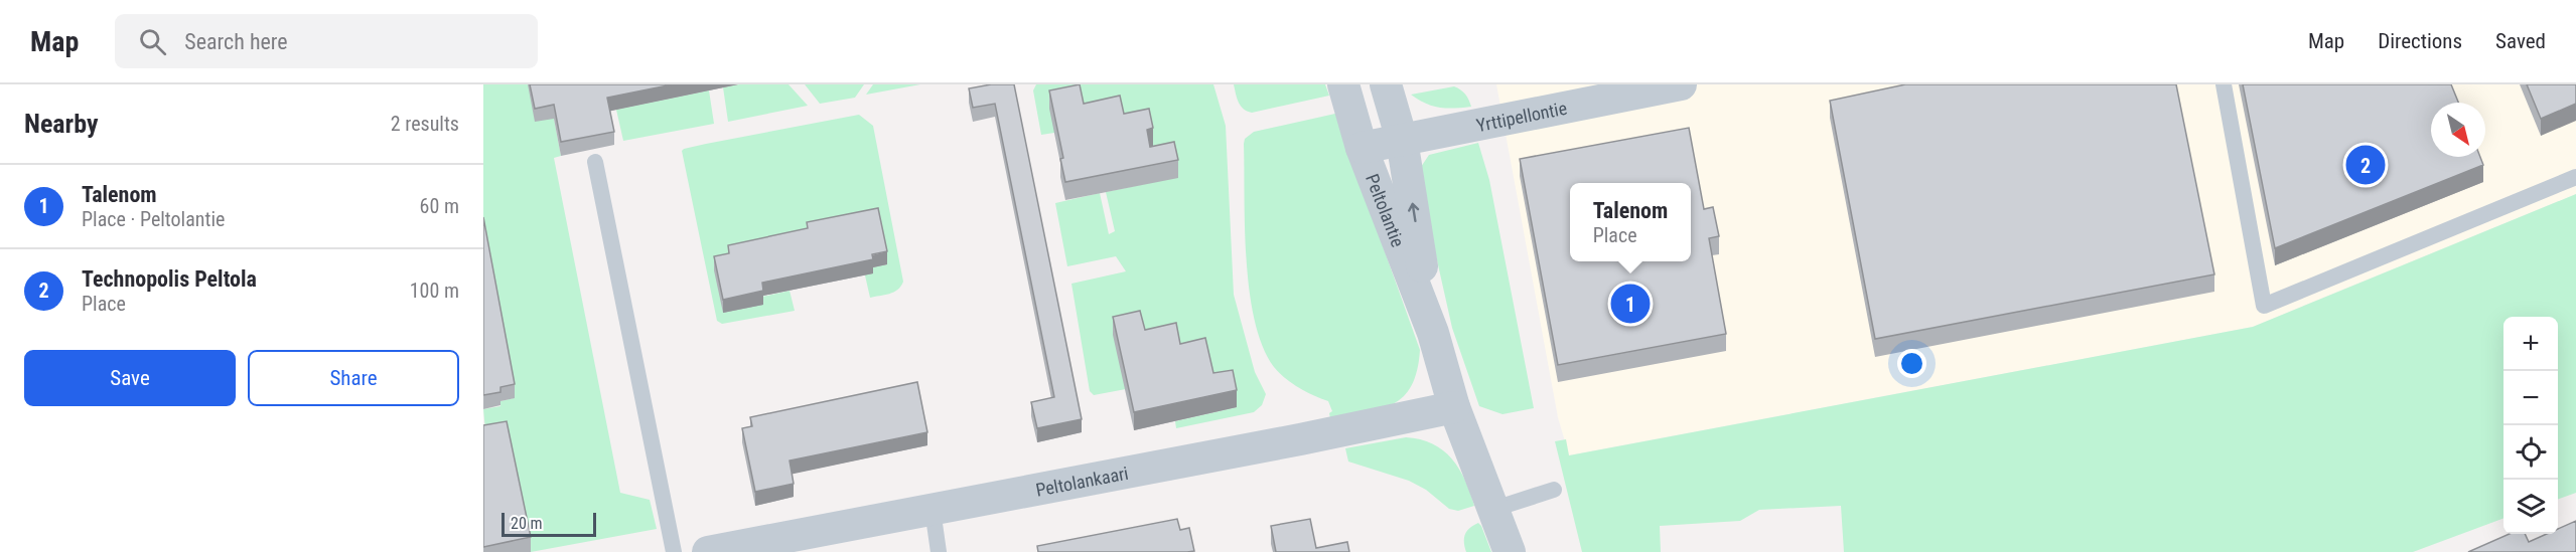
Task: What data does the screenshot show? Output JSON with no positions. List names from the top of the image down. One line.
{"streets":{"street":["Yrttipellontie","Peltolantie","Peltolankaari"]},"crossings":[["Yrttipellontie","Peltolantie"],["Peltolantie","Peltolankaari"]],"scale_bar":"20 m","north":"bottom right","page":{"header":"Map","search":"Search here","nav":["Map","Directions","Saved"],"heading":["Nearby","2 results"],"pins":["2","1"],"list":[{"mark":"1","name":"Talenom","note":"Place · Peltolantie","value":"60 m"},{"mark":"2","name":"Technopolis Peltola","note":"Place","value":"100 m"}],"popup":["Talenom","Place"],"map_buttons":["+","−"],"buttons":["Save","Share"],"scale":"20 m"}}
